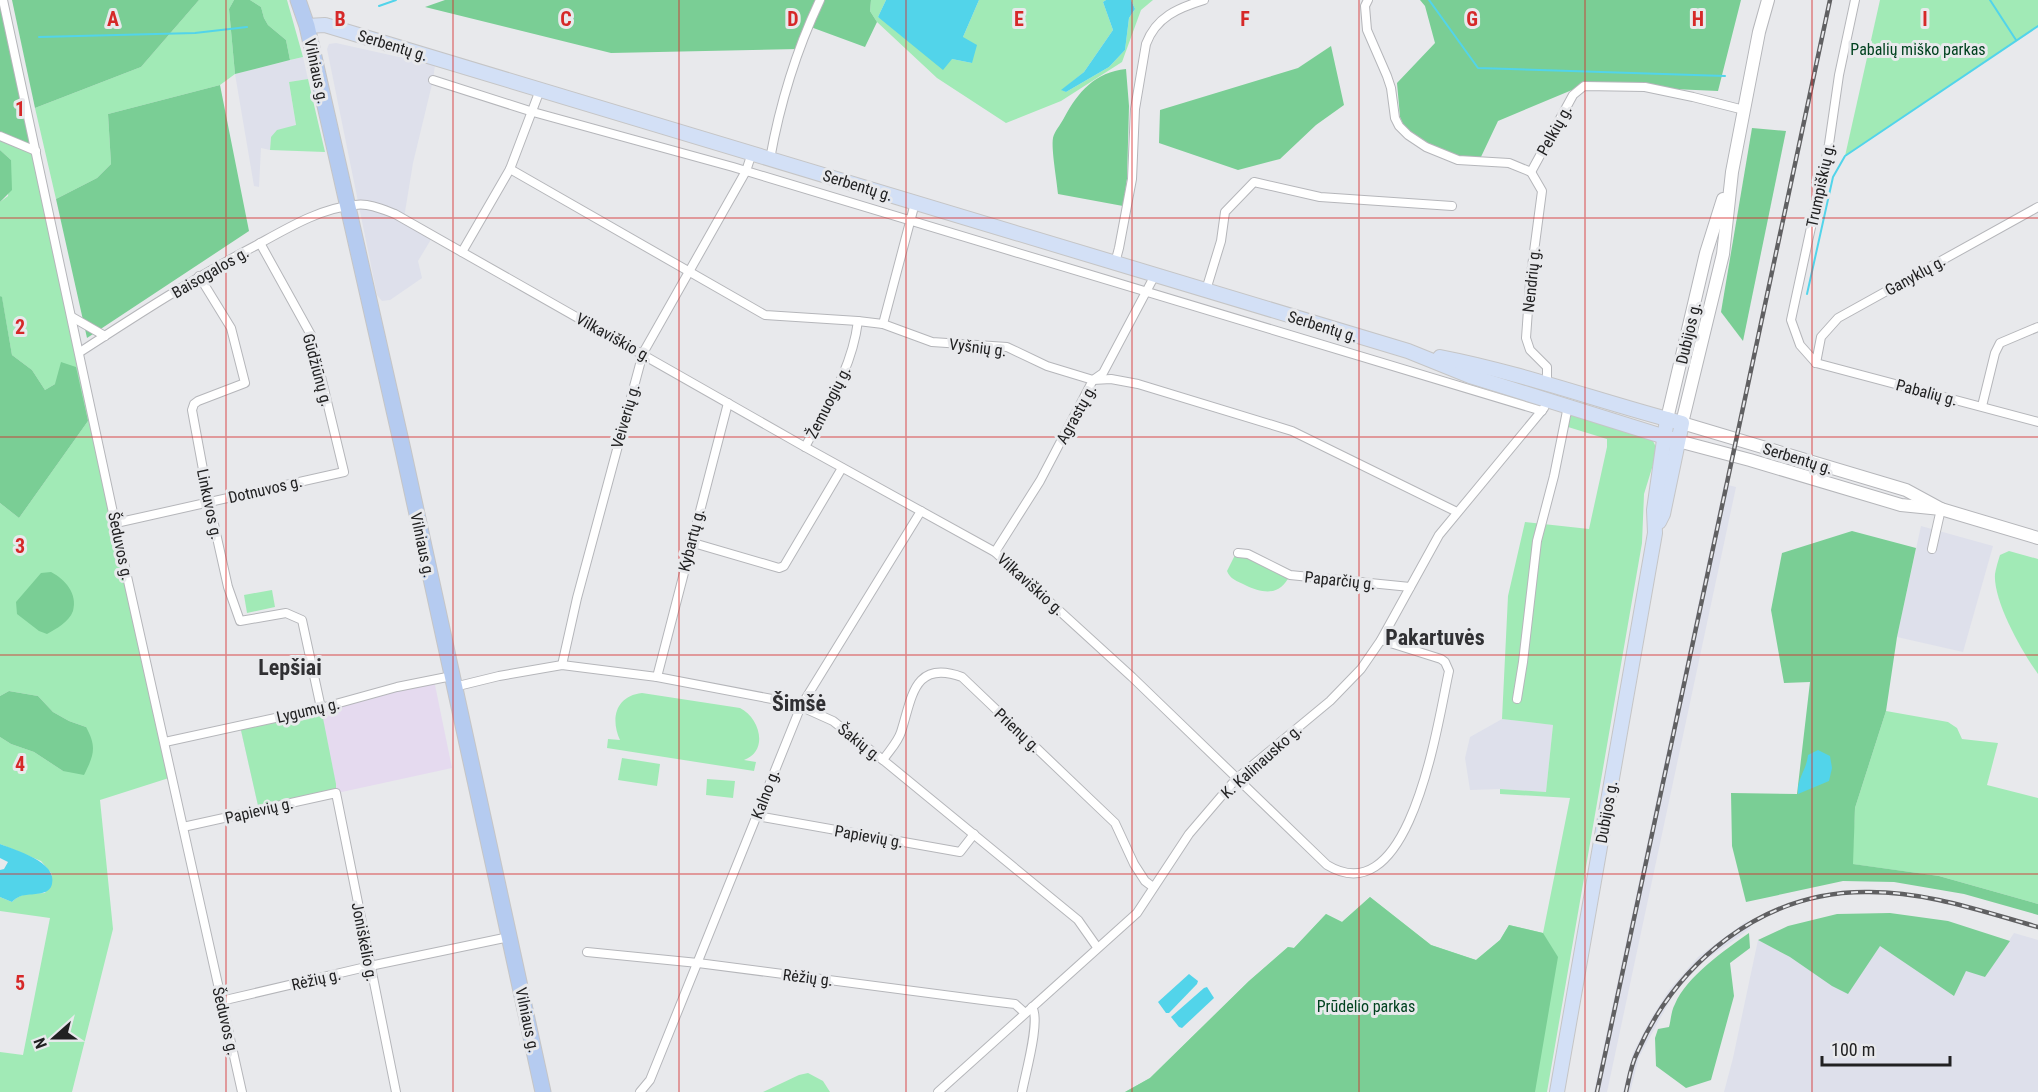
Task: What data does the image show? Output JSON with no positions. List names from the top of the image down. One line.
{"streets":{"highway":["Vilniaus g."],"main road":["Serbentų g.","Dubijos g."],"street":["Pelkių g.","Trumpiškių g.","Baisogalos g.","Ganyklų g.","Nendrių g.","Vilkaviškio g.","Vyšnių g.","Gūdžiūnų g.","Pabalių g.","Žemuogių g.","Agrastų g.","Veiverių g.","Dotnuvos g.","Linkuvos g.","Kybartų g.","Šeduvos g.","Paparčių g.","Lygumų g.","Prienų g.","Šakių g.","K. Kalinausko g.","Kalno g.","Papievių g.","Joniškėlio g.","Rėžių g."]},"crossings":[["Serbentų g.","Vilniaus g."],["Serbentų g.","Nendrių g."],["Serbentų g.","Dubijos g."],["Serbentų g.","Agrastų g."],["Serbentų g.","Veiverių g."],["Serbentų g.","K. Kalinausko g."],["Vilniaus g.","Baisogalos g."],["Vilniaus g.","Vilkaviškio g."],["Vilniaus g.","Lygumų g."],["Vilniaus g.","Šakių g."],["Vilniaus g.","Rėžių g."],["Pelkių g.","Nendrių g."],["Pelkių g.","Dubijos g."],["Trumpiškių g.","Ganyklų g."],["Trumpiškių g.","Pabalių g."],["Baisogalos g.","Vilkaviškio g."],["Baisogalos g.","Gūdžiūnų g."],["Baisogalos g.","Linkuvos g."],["Baisogalos g.","Šeduvos g."],["Ganyklų g.","Pabalių g."],["Vilkaviškio g.","Žemuogių g."],["Vilkaviškio g.","Agrastų g."],["Vilkaviškio g.","Veiverių g."],["Vilkaviškio g.","Kybartų g."],["Vilkaviškio g.","K. Kalinausko g."],["Vilkaviškio g.","Kalno g."],["Vyšnių g.","Žemuogių g."],["Vyšnių g.","Agrastų g."],["Vyšnių g.","Veiverių g."],["Vyšnių g.","K. Kalinausko g."],["Gūdžiūnų g.","Dotnuvos g."],["Veiverių g.","Šakių g."],["Dotnuvos g.","Linkuvos g."],["Dotnuvos g.","Šeduvos g."],["Linkuvos g.","Lygumų g."],["Kybartų g.","Šakių g."],["Šeduvos g.","Lygumų g."],["Šeduvos g.","Papievių g."],["Šeduvos g.","Rėžių g."],["Paparčių g.","K. Kalinausko g."],["Lygumų g.","Šakių g."],["Prienų g.","Šakių g."],["Prienų g.","K. Kalinausko g."],["Šakių g.","K. Kalinausko g."],["Šakių g.","Kalno g."],["Šakių g.","Papievių g."],["K. Kalinausko g.","Rėžių g."],["Kalno g.","Papievių g."],["Kalno g.","Rėžių g."],["Papievių g.","Joniškėlio g."],["Joniškėlio g.","Rėžių g."]],"districts":["Pakartuvės","Lepšiai","Šimšė"],"parks":["Pabalių miško parkas","Prūdelio parkas"],"scale_bar":"100 m","north":"left","grid":{"columns":["A","B","C","D","E","F","G","H","I"],"rows":["1","2","3","4","5"]}}
